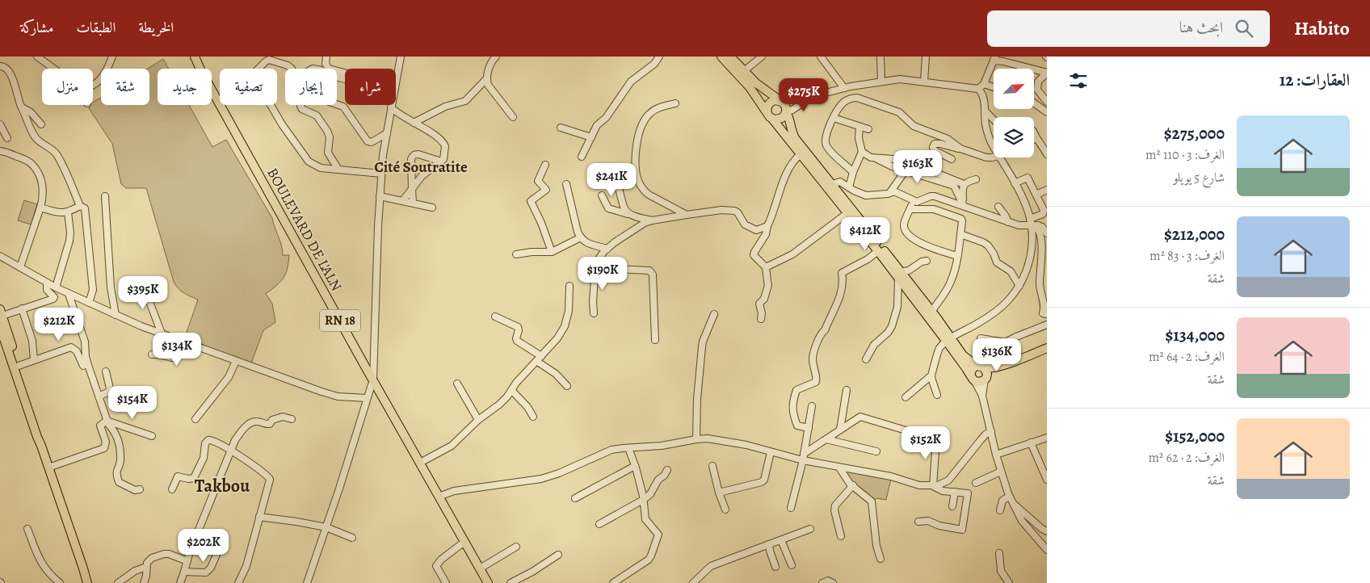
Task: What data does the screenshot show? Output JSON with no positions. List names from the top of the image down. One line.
{"streets":{"main road":["BOULEVARD DE L'ALN","RN 18"]},"districts":["Cité Soutratite","Takbou"],"north":"top right","page":{"header":"Habito","search":"ابحث هنا","nav":["الخريطة","الطبقات","مشاركة"],"heading":"العقارات: 12","chip":["شراء","إيجار","تصفية","جديد","شقة","منزل"],"price":["$275K","$163K","$241K","$412K","$190K","$395K","$212K","$134K","$136K","$154K","$152K","$202K"],"list":[{"name":"$275,000","note":"الغرف: 3 · 110 m² · شارع 5 يويلو"},{"name":"$212,000","note":"الغرف: 3 · 83 m² · شقة"},{"name":"$134,000","note":"الغرف: 2 · 64 m² · شقة"},{"name":"$152,000","note":"الغرف: 2 · 62 m² · شقة"}]}}
